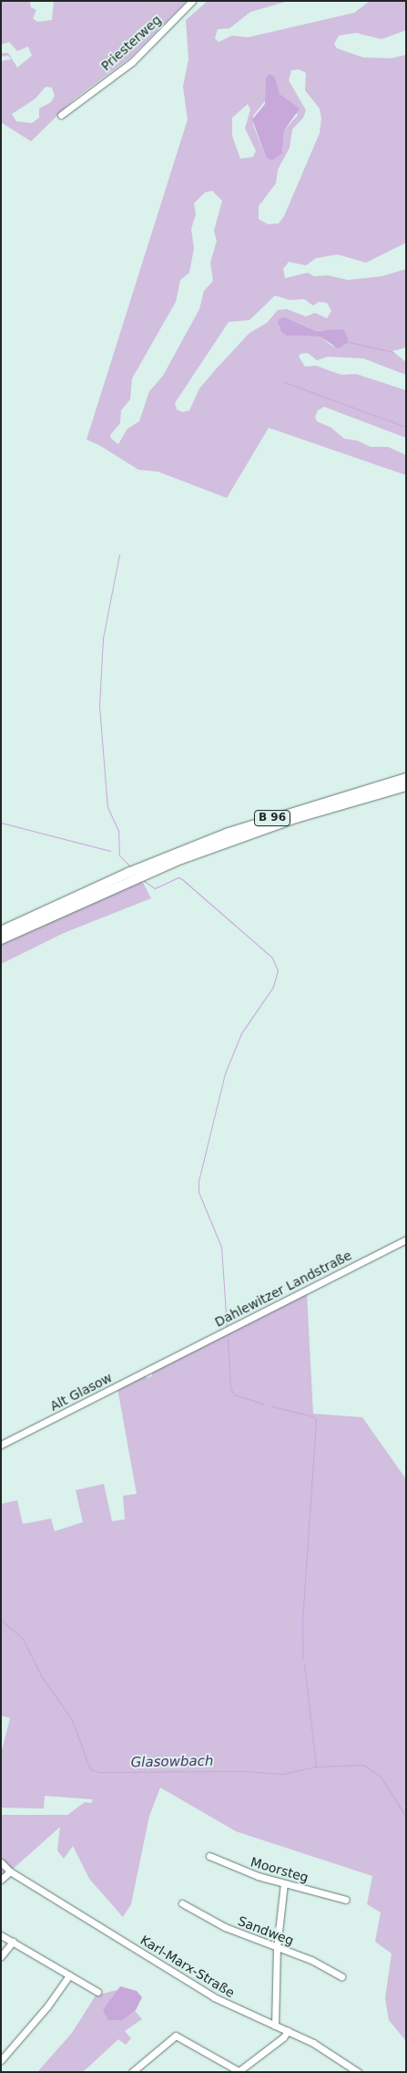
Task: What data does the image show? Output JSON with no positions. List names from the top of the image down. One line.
{"streets":{"highway":["B 96"],"street":["Priesterweg","Dahlewitzer Landstraße","Alt Glasow","Moorsteg","Sandweg","Karl-Marx-Straße"]},"crossings":[["Dahlewitzer Landstraße","Alt Glasow"]],"water":["Glasowbach"]}
